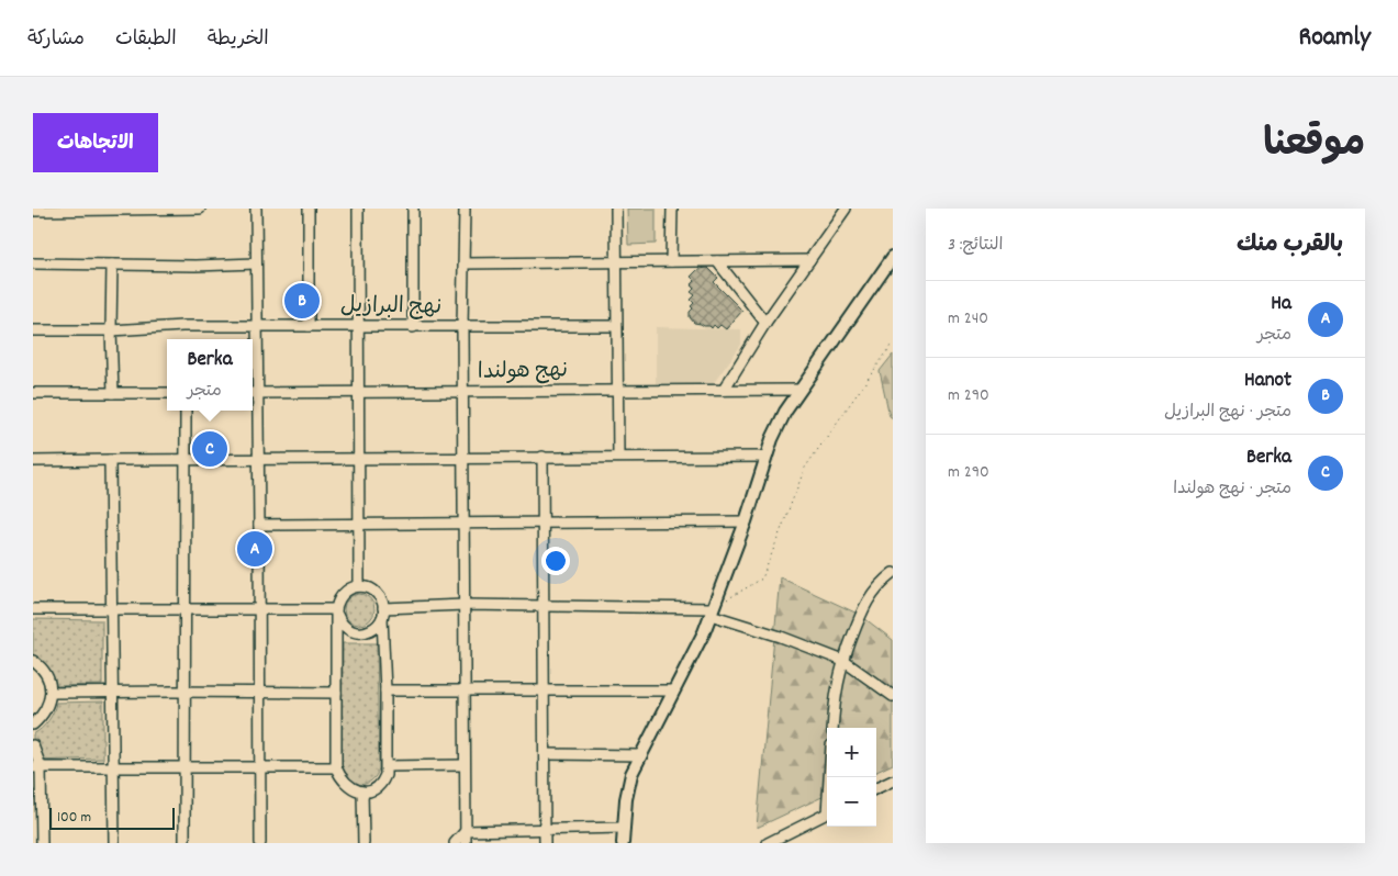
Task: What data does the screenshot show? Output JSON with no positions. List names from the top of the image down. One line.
{"streets":{"street":["نهج البرازيل","نهج هولندا"]},"scale_bar":"100 m","page":{"header":"Roamly","nav":["الخريطة","الطبقات","مشاركة"],"title":"موقعنا","buttons":"الاتجاهات","heading":["بالقرب منك","النتائج: 3"],"list":[{"mark":"A","name":"Ha","note":"متجر","value":"240 m"},{"mark":"B","name":"Hanot","note":"متجر · نهج البرازيل","value":"290 m"},{"mark":"C","name":"Berka","note":"متجر · نهج هولندا","value":"290 m"}],"pins":["B","C","A"],"popup":["Berka","متجر"],"map_buttons":["+","−"],"scale":"100 m"}}
